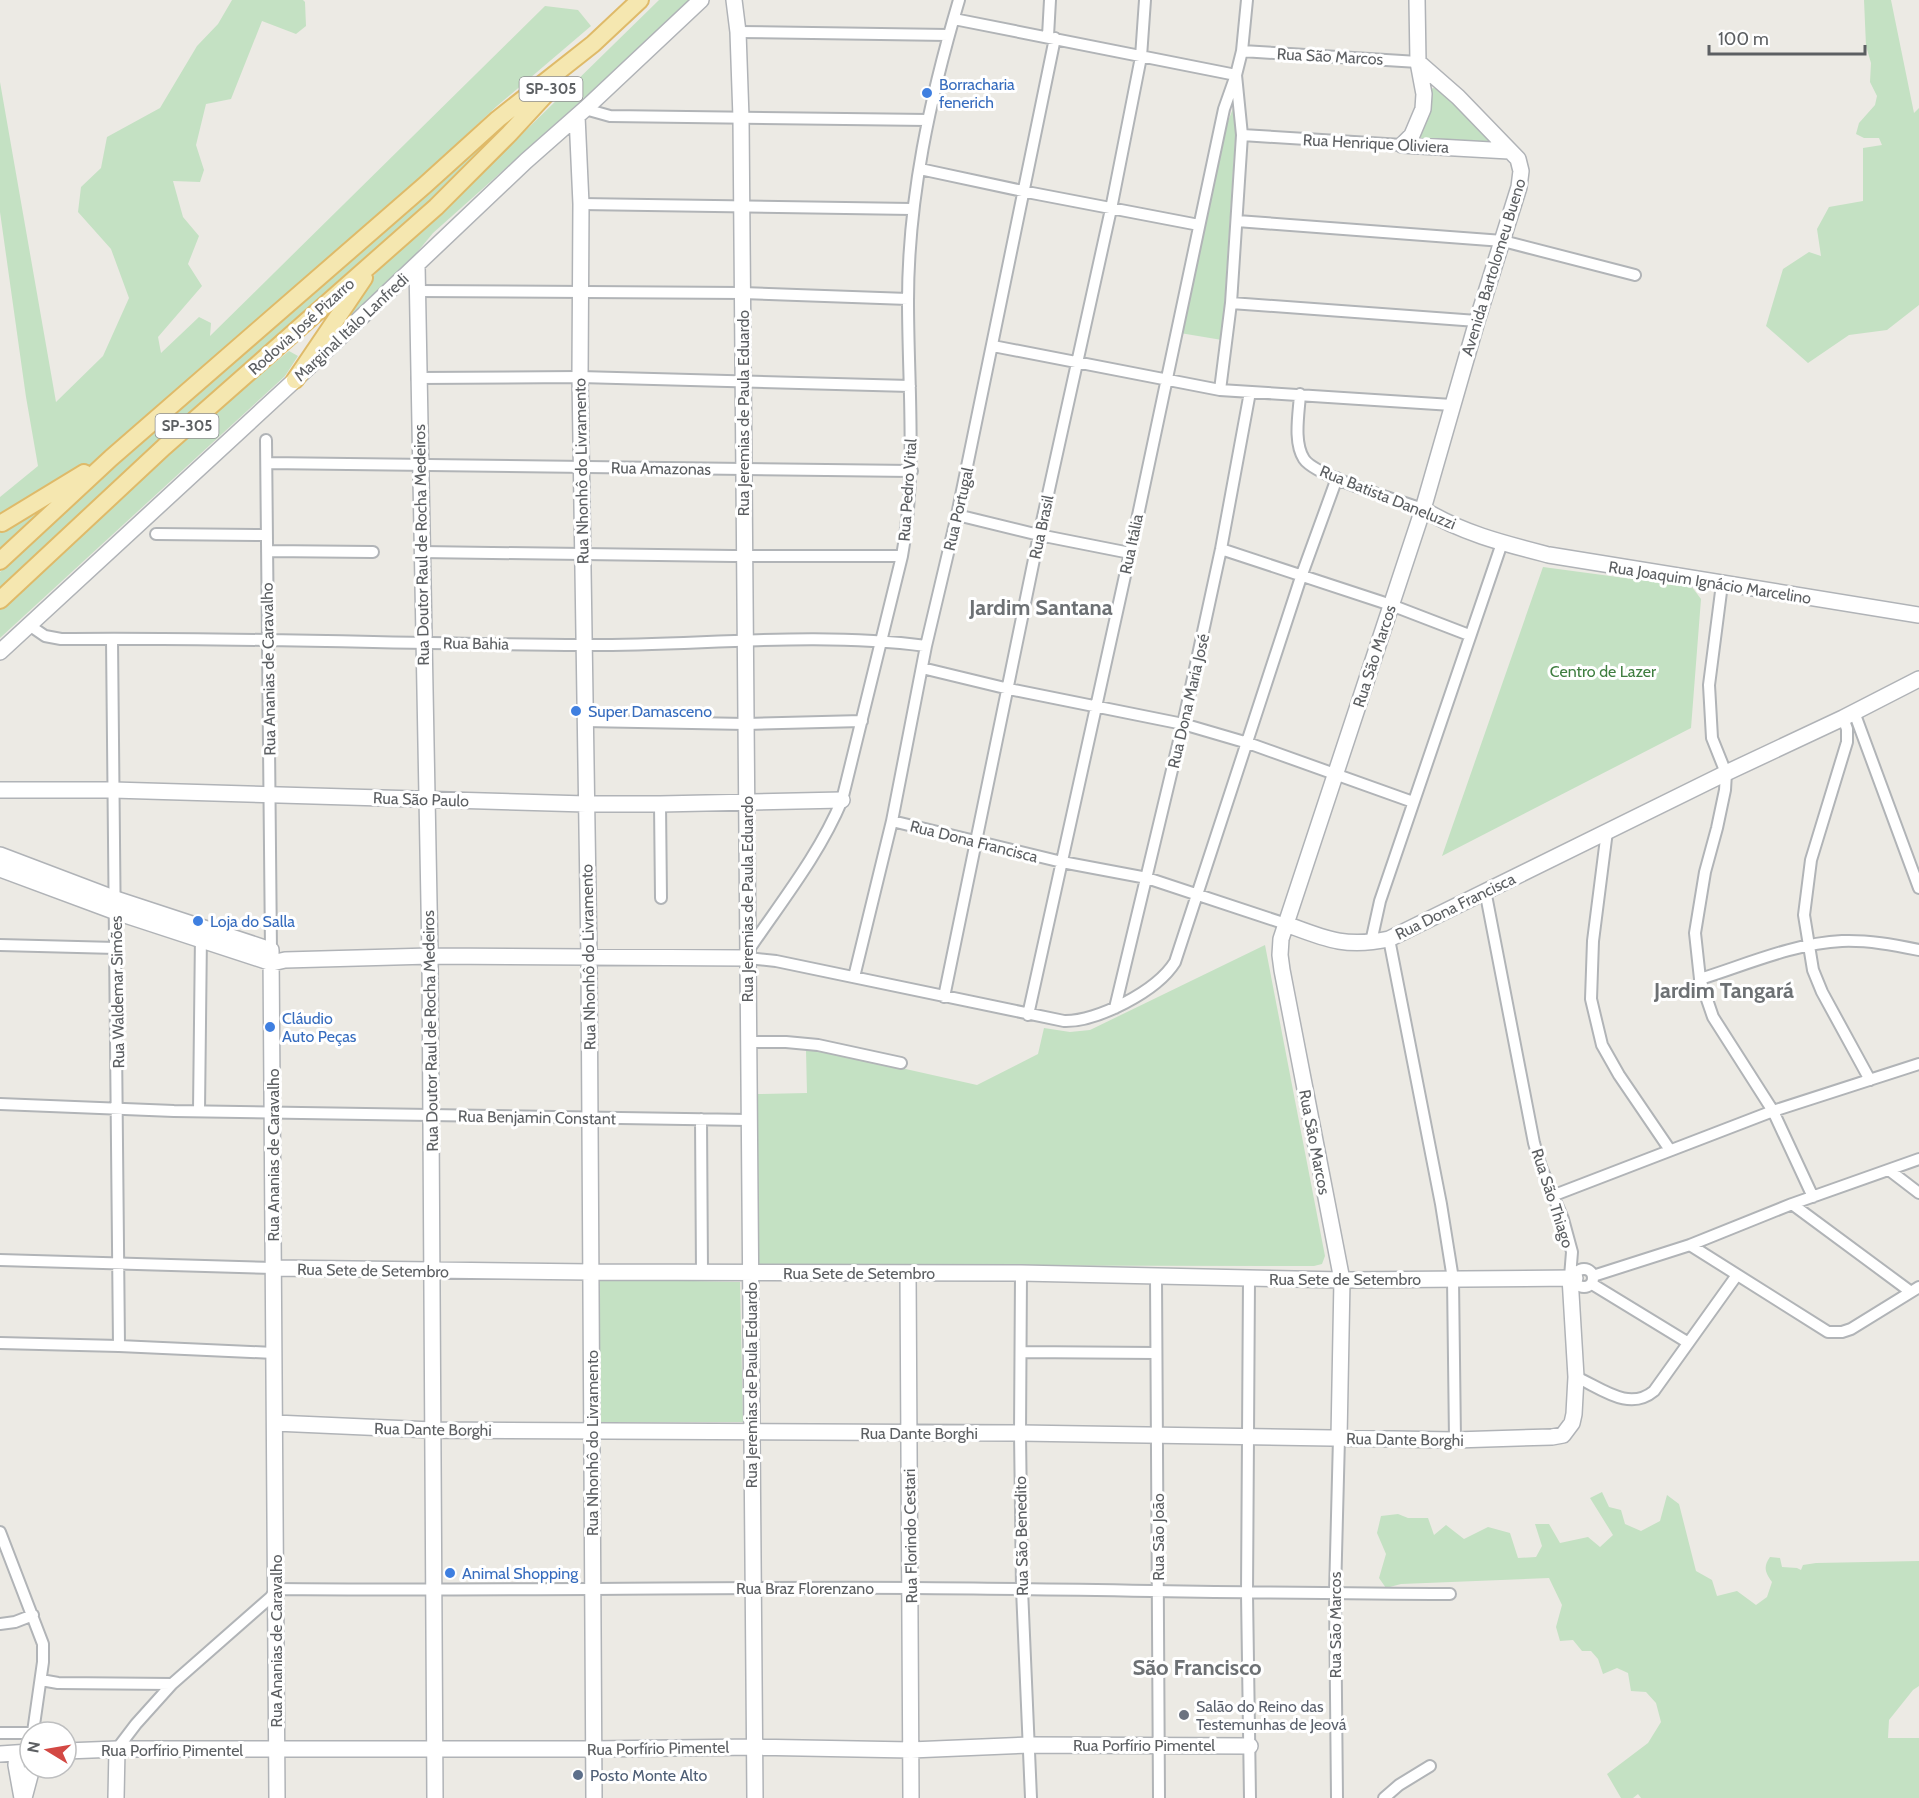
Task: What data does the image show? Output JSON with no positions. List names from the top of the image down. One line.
{"streets":{"main road":["SP-305","Rodovia José Pizarro"],"street":["Rua São Marcos","Rua Henrique Oliviera","Avenida Bartolomeu Bueno","Marginal Itálo Lanfredi","Rua Jeremias de Paula Eduardo","Rua Amazonas","Rua Nhonhô do Livramento","Rua Pedro Vital","Rua Batista Daneluzzi","Rua Portugal","Rua Brasil","Rua Itália","Rua Doutor Raul de Rocha Medeiros","Rua Joaquim Ignácio Marcelino","Rua Bahia","Rua Ananias de Caravalho","Rua Dona Maria José","Rua São Paulo","Rua Dona Francisca","Rua Waldemar Simões","Rua Benjamin Constant","Rua São Thiago","Rua Sete de Setembro","Rua Dante Borghi","Rua Florindo Cestari","Rua São Benedito","Rua São João","Rua Braz Florenzano","Rua Porfírio Pimentel"]},"crossings":[["Rua São Marcos","Avenida Bartolomeu Bueno"],["Rua São Marcos","Rua Batista Daneluzzi"],["Rua São Marcos","Rua Dona Francisca"],["Rua São Marcos","Rua Sete de Setembro"],["Rua São Marcos","Rua Dante Borghi"],["Rua São Marcos","Rua Braz Florenzano"],["Rua Henrique Oliviera","Avenida Bartolomeu Bueno"],["Avenida Bartolomeu Bueno","Rua Batista Daneluzzi"],["Marginal Itálo Lanfredi","Rua Nhonhô do Livramento"],["Marginal Itálo Lanfredi","Rua Doutor Raul de Rocha Medeiros"],["Marginal Itálo Lanfredi","Rua Bahia"],["Rua Jeremias de Paula Eduardo","Rua Amazonas"],["Rua Jeremias de Paula Eduardo","Rua Pedro Vital"],["Rua Jeremias de Paula Eduardo","Rua Bahia"],["Rua Jeremias de Paula Eduardo","Rua São Paulo"],["Rua Jeremias de Paula Eduardo","Rua Benjamin Constant"],["Rua Jeremias de Paula Eduardo","Rua Sete de Setembro"],["Rua Jeremias de Paula Eduardo","Rua Dante Borghi"],["Rua Jeremias de Paula Eduardo","Rua Braz Florenzano"],["Rua Jeremias de Paula Eduardo","Rua Porfírio Pimentel"],["Rua Amazonas","Rua Nhonhô do Livramento"],["Rua Amazonas","Rua Pedro Vital"],["Rua Amazonas","Rua Doutor Raul de Rocha Medeiros"],["Rua Amazonas","Rua Ananias de Caravalho"],["Rua Nhonhô do Livramento","Rua Bahia"],["Rua Nhonhô do Livramento","Rua São Paulo"],["Rua Nhonhô do Livramento","Rua Benjamin Constant"],["Rua Nhonhô do Livramento","Rua Sete de Setembro"],["Rua Nhonhô do Livramento","Rua Dante Borghi"],["Rua Nhonhô do Livramento","Rua Braz Florenzano"],["Rua Nhonhô do Livramento","Rua Porfírio Pimentel"],["Rua Pedro Vital","Rua Bahia"],["Rua Pedro Vital","Rua São Paulo"],["Rua Batista Daneluzzi","Rua Joaquim Ignácio Marcelino"],["Rua Portugal","Rua Bahia"],["Rua Portugal","Rua Dona Francisca"],["Rua Brasil","Rua Dona Francisca"],["Rua Itália","Rua Dona Francisca"],["Rua Doutor Raul de Rocha Medeiros","Rua Bahia"],["Rua Doutor Raul de Rocha Medeiros","Rua São Paulo"],["Rua Doutor Raul de Rocha Medeiros","Rua Benjamin Constant"],["Rua Doutor Raul de Rocha Medeiros","Rua Sete de Setembro"],["Rua Doutor Raul de Rocha Medeiros","Rua Dante Borghi"],["Rua Doutor Raul de Rocha Medeiros","Rua Braz Florenzano"],["Rua Doutor Raul de Rocha Medeiros","Rua Porfírio Pimentel"],["Rua Bahia","Rua Ananias de Caravalho"],["Rua Bahia","Rua Waldemar Simões"],["Rua Ananias de Caravalho","Rua São Paulo"],["Rua Ananias de Caravalho","Rua Benjamin Constant"],["Rua Ananias de Caravalho","Rua Sete de Setembro"],["Rua Ananias de Caravalho","Rua Dante Borghi"],["Rua Ananias de Caravalho","Rua Braz Florenzano"],["Rua Ananias de Caravalho","Rua Porfírio Pimentel"],["Rua Dona Maria José","Rua Dona Francisca"],["Rua São Paulo","Rua Waldemar Simões"],["Rua Dona Francisca","Rua São Thiago"],["Rua Waldemar Simões","Rua Benjamin Constant"],["Rua Waldemar Simões","Rua Sete de Setembro"],["Rua São Thiago","Rua Sete de Setembro"],["Rua São Thiago","Rua Dante Borghi"],["Rua Sete de Setembro","Rua Florindo Cestari"],["Rua Sete de Setembro","Rua São Benedito"],["Rua Sete de Setembro","Rua São João"],["Rua Dante Borghi","Rua Florindo Cestari"],["Rua Dante Borghi","Rua São Benedito"],["Rua Dante Borghi","Rua São João"],["Rua Florindo Cestari","Rua Braz Florenzano"],["Rua Florindo Cestari","Rua Porfírio Pimentel"],["Rua São Benedito","Rua Braz Florenzano"],["Rua São Benedito","Rua Porfírio Pimentel"],["Rua São João","Rua Braz Florenzano"],["Rua São João","Rua Porfírio Pimentel"]],"districts":["Jardim Santana","Jardim Tangará","São Francisco"],"parks":["Centro de Lazer"],"places":["Borracharia fenerich","Super Damasceno","Loja do Salla","Cláudio Auto Peças","Animal Shopping","Salão do Reino das Testemunhas de Jeová","Posto Monte Alto"],"scale_bar":"100 m","north":"left"}
